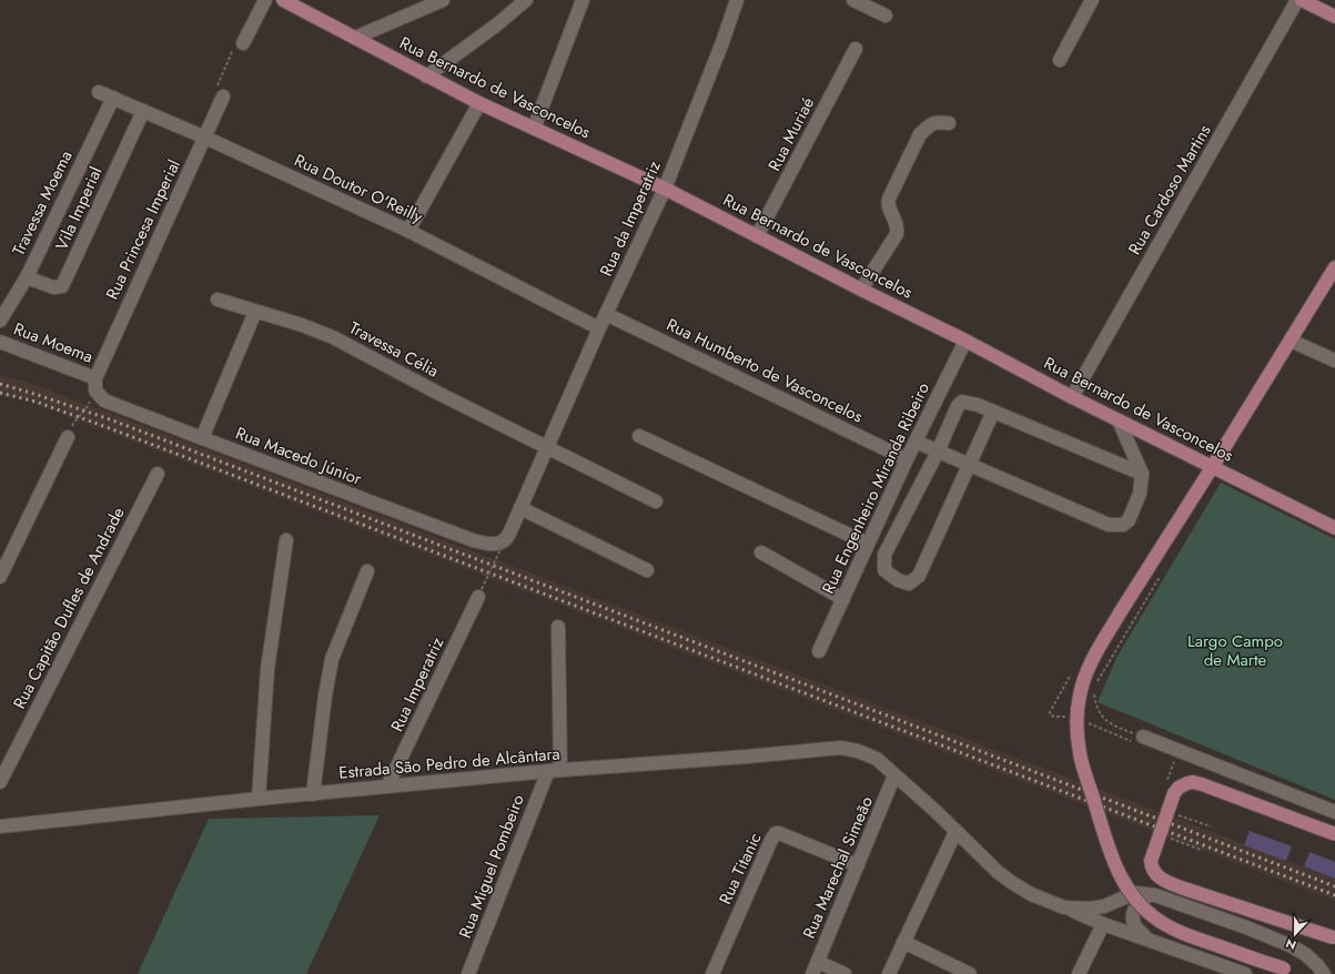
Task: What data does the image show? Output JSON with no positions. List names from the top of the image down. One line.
{"streets":{"main road":["Rua Bernardo de Vasconcelos"],"street":["Rua Muriaé","Rua Doutor O'Reilly","Rua Cardoso Martins","Travessa Moema","Vila Imperial","Rua da Imperatriz","Rua Princesa Imperial","Rua Moema","Travessa Célia","Rua Humberto de Vasconcelos","Rua Macedo Júnior","Rua Engenheiro Miranda Ribeiro","Rua Capitão Dufles de Andrade","Rua Imperatriz","Estrada São Pedro de Alcântara","Rua Miguel Pombeiro","Rua Marechal Simeão","Rua Titanic"]},"crossings":[["Rua Bernardo de Vasconcelos","Rua Muriaé"],["Rua Bernardo de Vasconcelos","Rua Cardoso Martins"],["Rua Bernardo de Vasconcelos","Rua da Imperatriz"],["Rua Bernardo de Vasconcelos","Rua Engenheiro Miranda Ribeiro"],["Rua Doutor O'Reilly","Travessa Moema"],["Rua Doutor O'Reilly","Vila Imperial"],["Rua Doutor O'Reilly","Rua da Imperatriz"],["Rua Doutor O'Reilly","Rua Princesa Imperial"],["Travessa Moema","Vila Imperial"],["Rua da Imperatriz","Travessa Célia"],["Rua da Imperatriz","Rua Humberto de Vasconcelos"],["Rua da Imperatriz","Rua Macedo Júnior"],["Rua Princesa Imperial","Rua Moema"],["Rua Princesa Imperial","Rua Macedo Júnior"],["Rua Moema","Rua Macedo Júnior"],["Rua Humberto de Vasconcelos","Rua Engenheiro Miranda Ribeiro"],["Rua Imperatriz","Estrada São Pedro de Alcântara"],["Estrada São Pedro de Alcântara","Rua Miguel Pombeiro"],["Estrada São Pedro de Alcântara","Rua Marechal Simeão"],["Rua Marechal Simeão","Rua Titanic"]],"parks":["Largo Campo de Marte"],"north":"bottom"}
